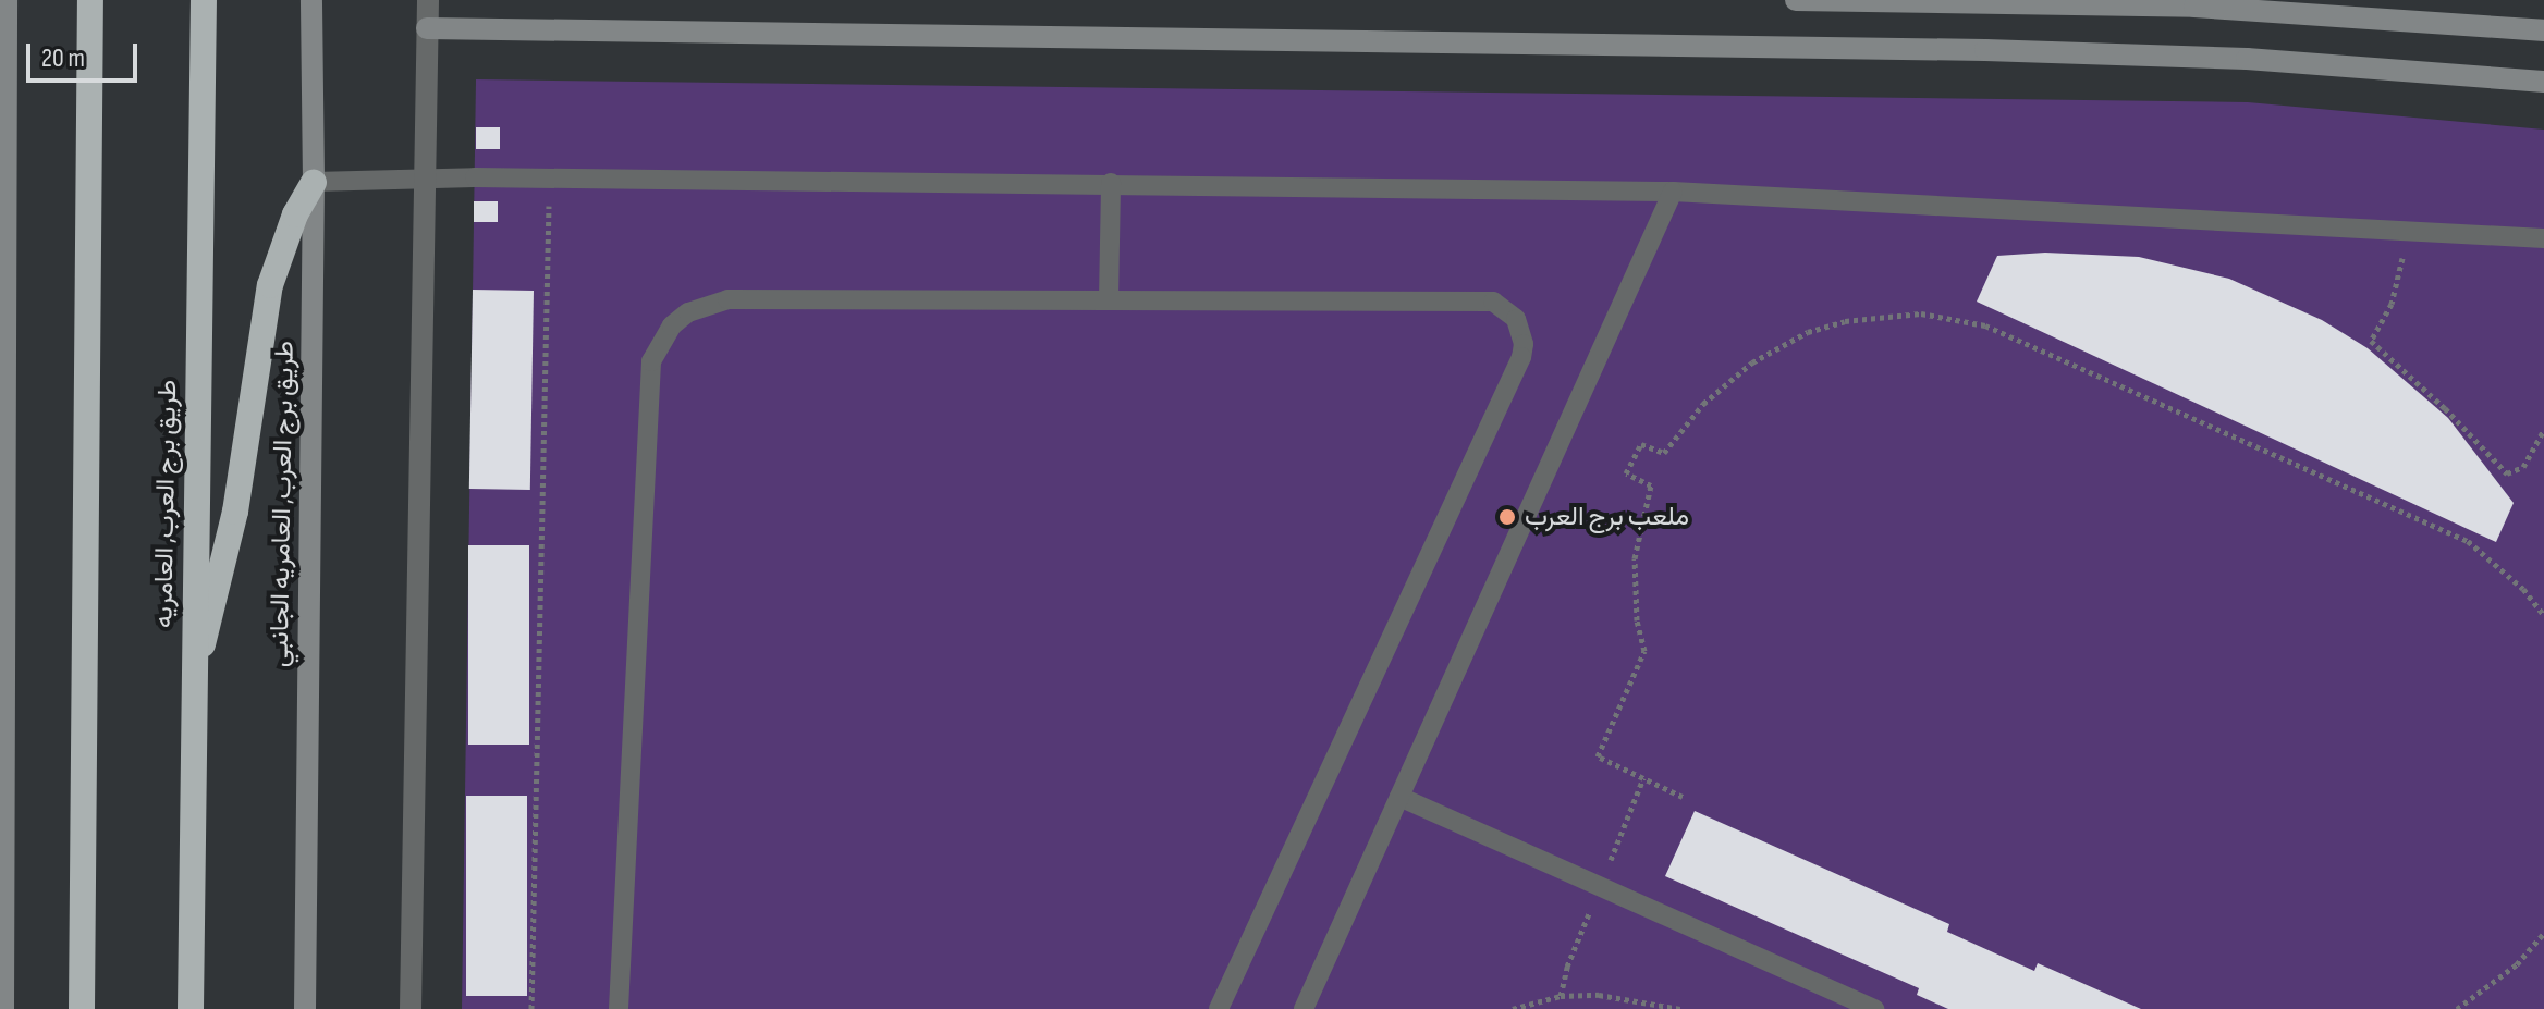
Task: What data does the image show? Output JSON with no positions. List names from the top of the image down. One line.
{"streets":{"highway":["طريق برج العرب, العامريه"],"street":["طريق برج العرب, العامريه الجانبي"]},"places":["ملعب برج العرب"],"scale_bar":"20 m"}
